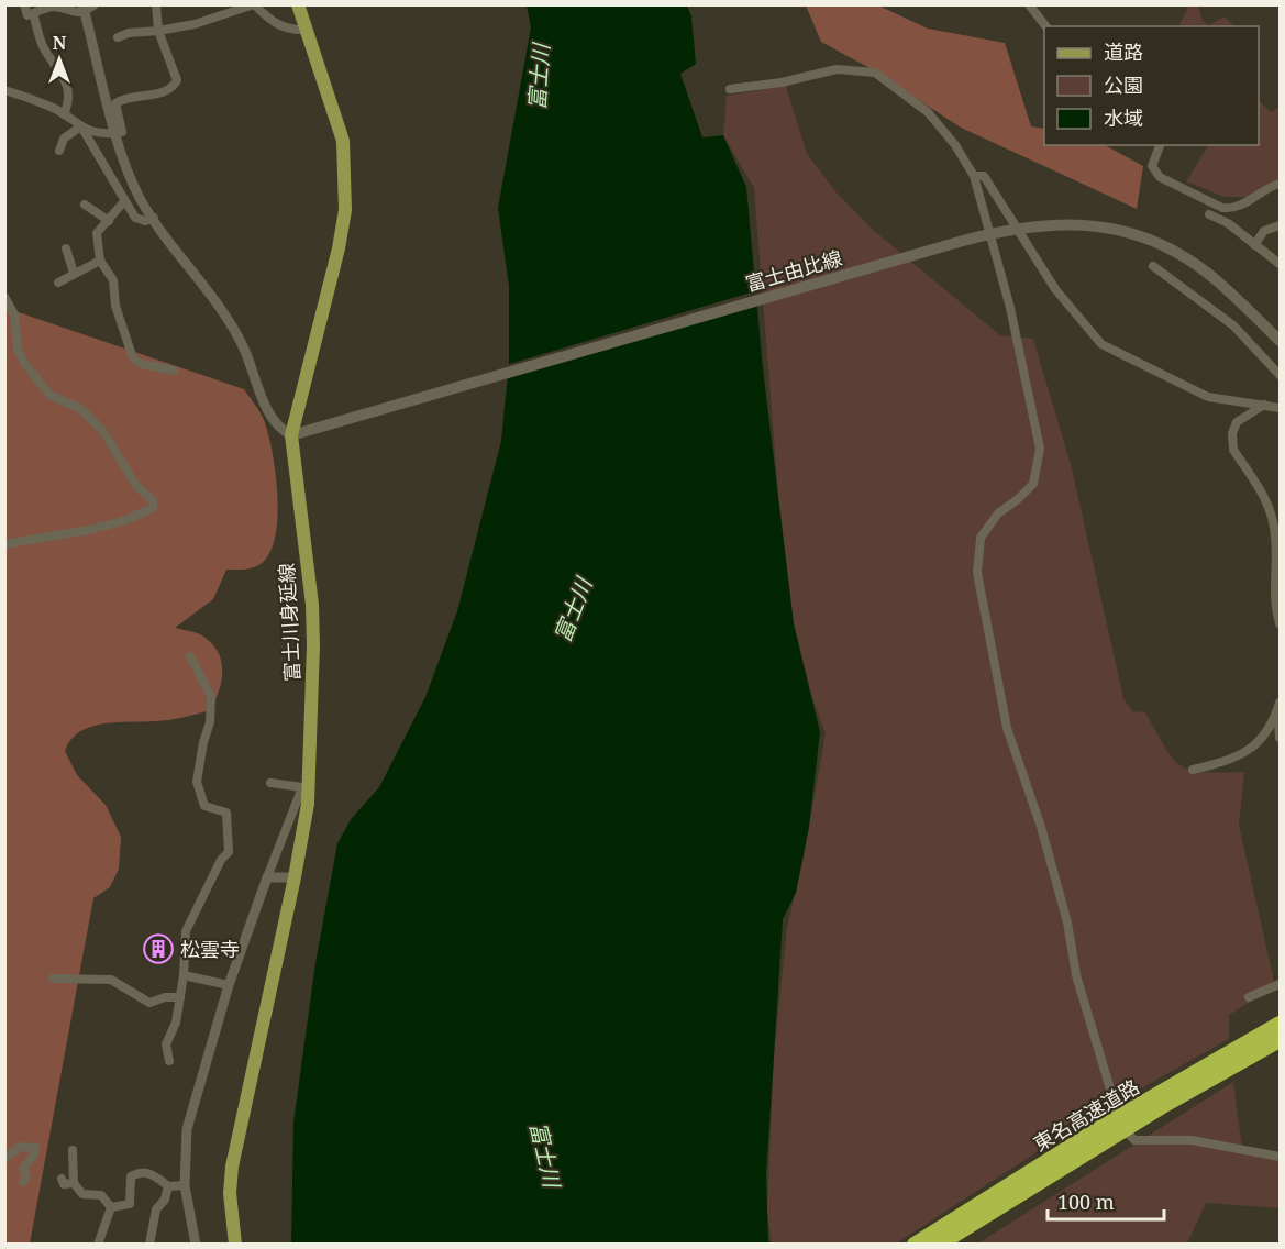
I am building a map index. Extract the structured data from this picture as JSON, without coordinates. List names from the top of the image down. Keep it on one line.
{"streets":{"highway":["東名高速道路"],"main road":["富士由比線","富士川身延線"]},"crossings":[["富士由比線","富士川身延線"]],"water":["富士川"],"places":{"building":["松雲寺"]},"legend":["道路","公園","水域"],"scale_bar":"100 m","north":"top"}
